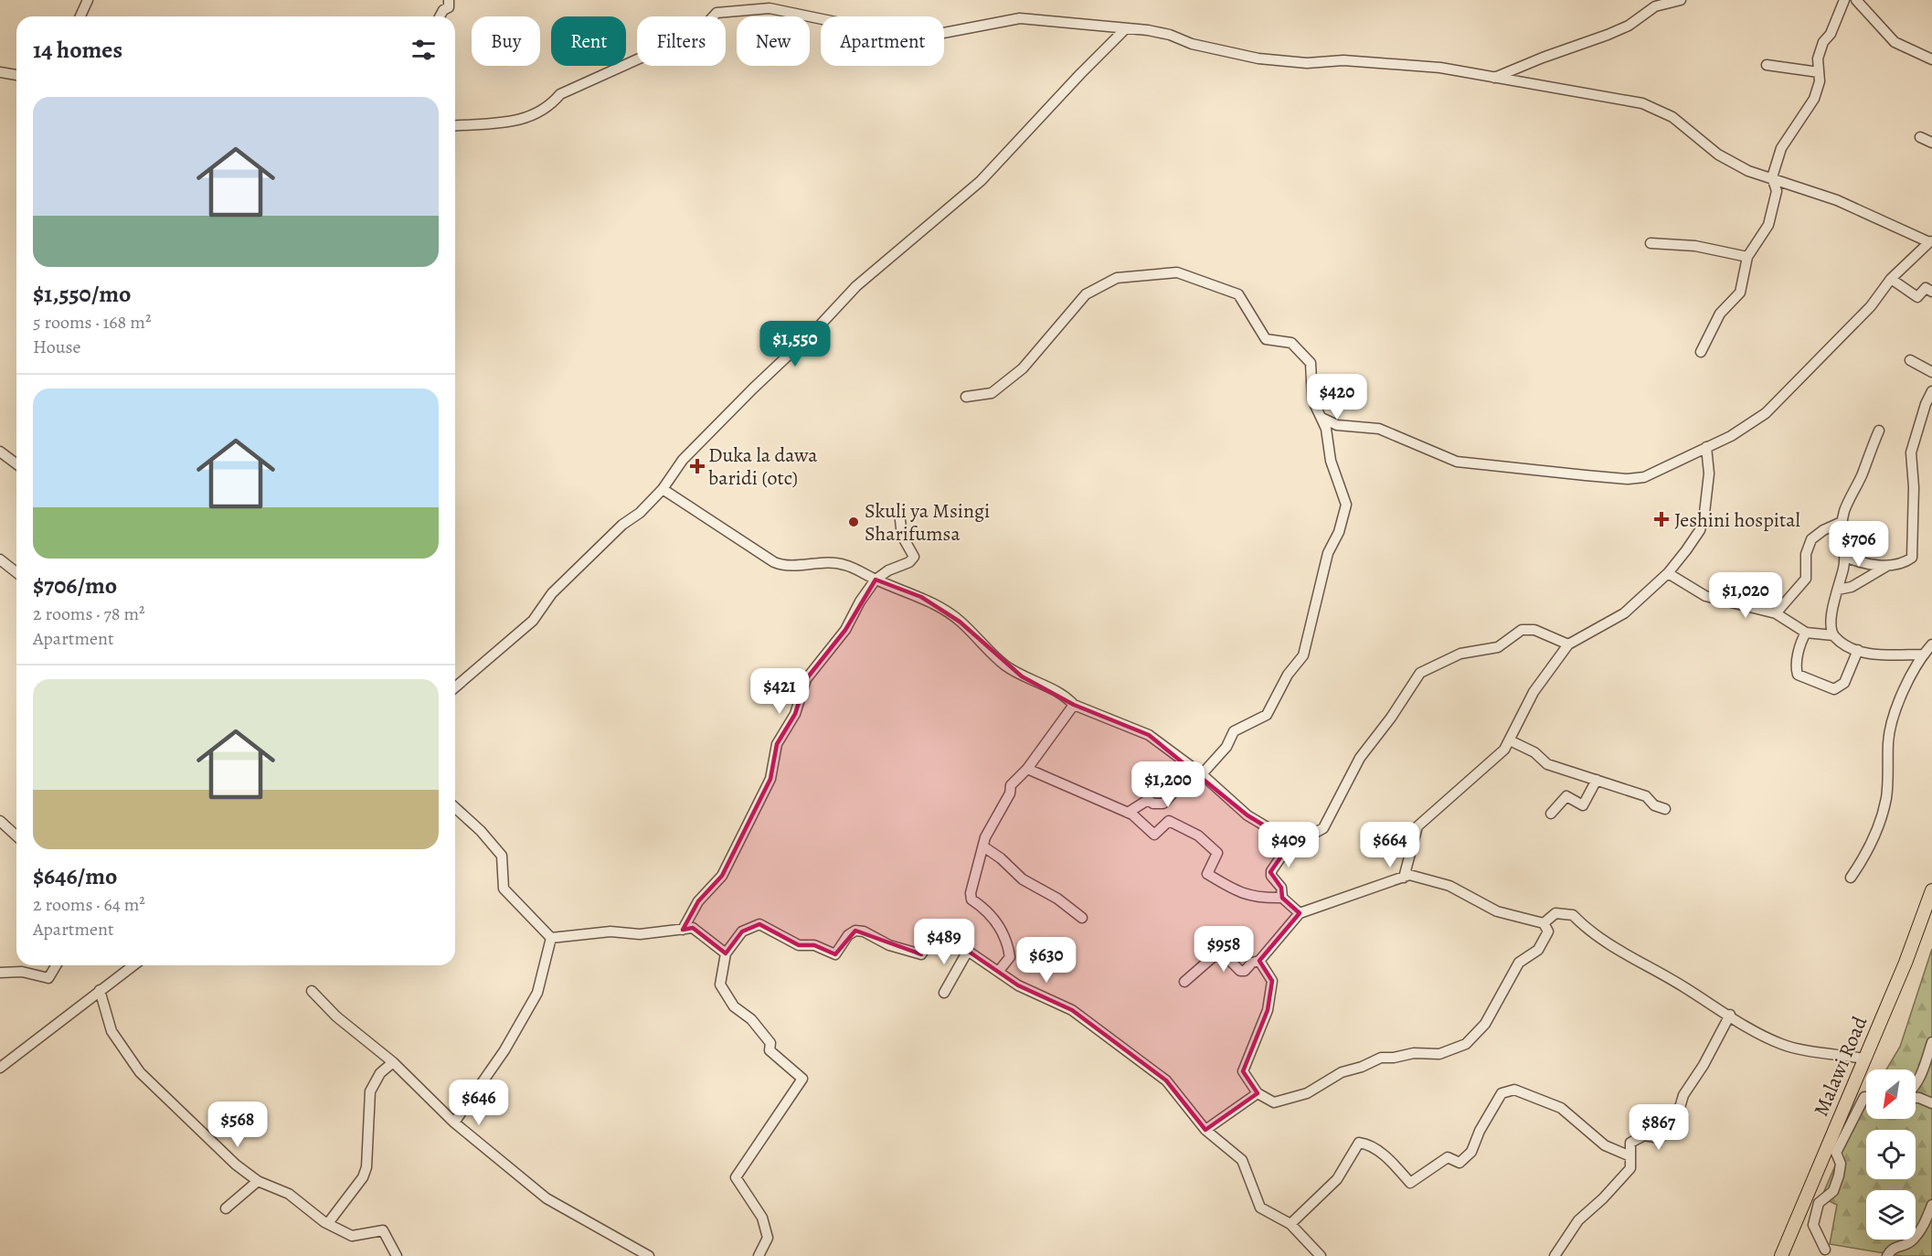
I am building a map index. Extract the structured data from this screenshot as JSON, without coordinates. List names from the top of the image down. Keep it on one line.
{"streets":{"main road":["Malawi Road"]},"places":{"health":["Duka la dawa baridi (otc)","Jeshini hospital"],"other":["Skuli ya Msingi Sharifumsa"]},"north":"bottom left","page":{"chip":["Buy","Rent","Filters","New","Apartment"],"heading":"14 homes","list":[{"name":"$1,550/mo","note":"5 rooms · 168 m² · House"},{"name":"$706/mo","note":"2 rooms · 78 m² · Apartment"},{"name":"$646/mo","note":"2 rooms · 64 m² · Apartment"}],"price":["$1,550","$420","$706","$1,020","$421","$1,200","$409","$664","$489","$958","$630","$646","$568","$867"]}}
